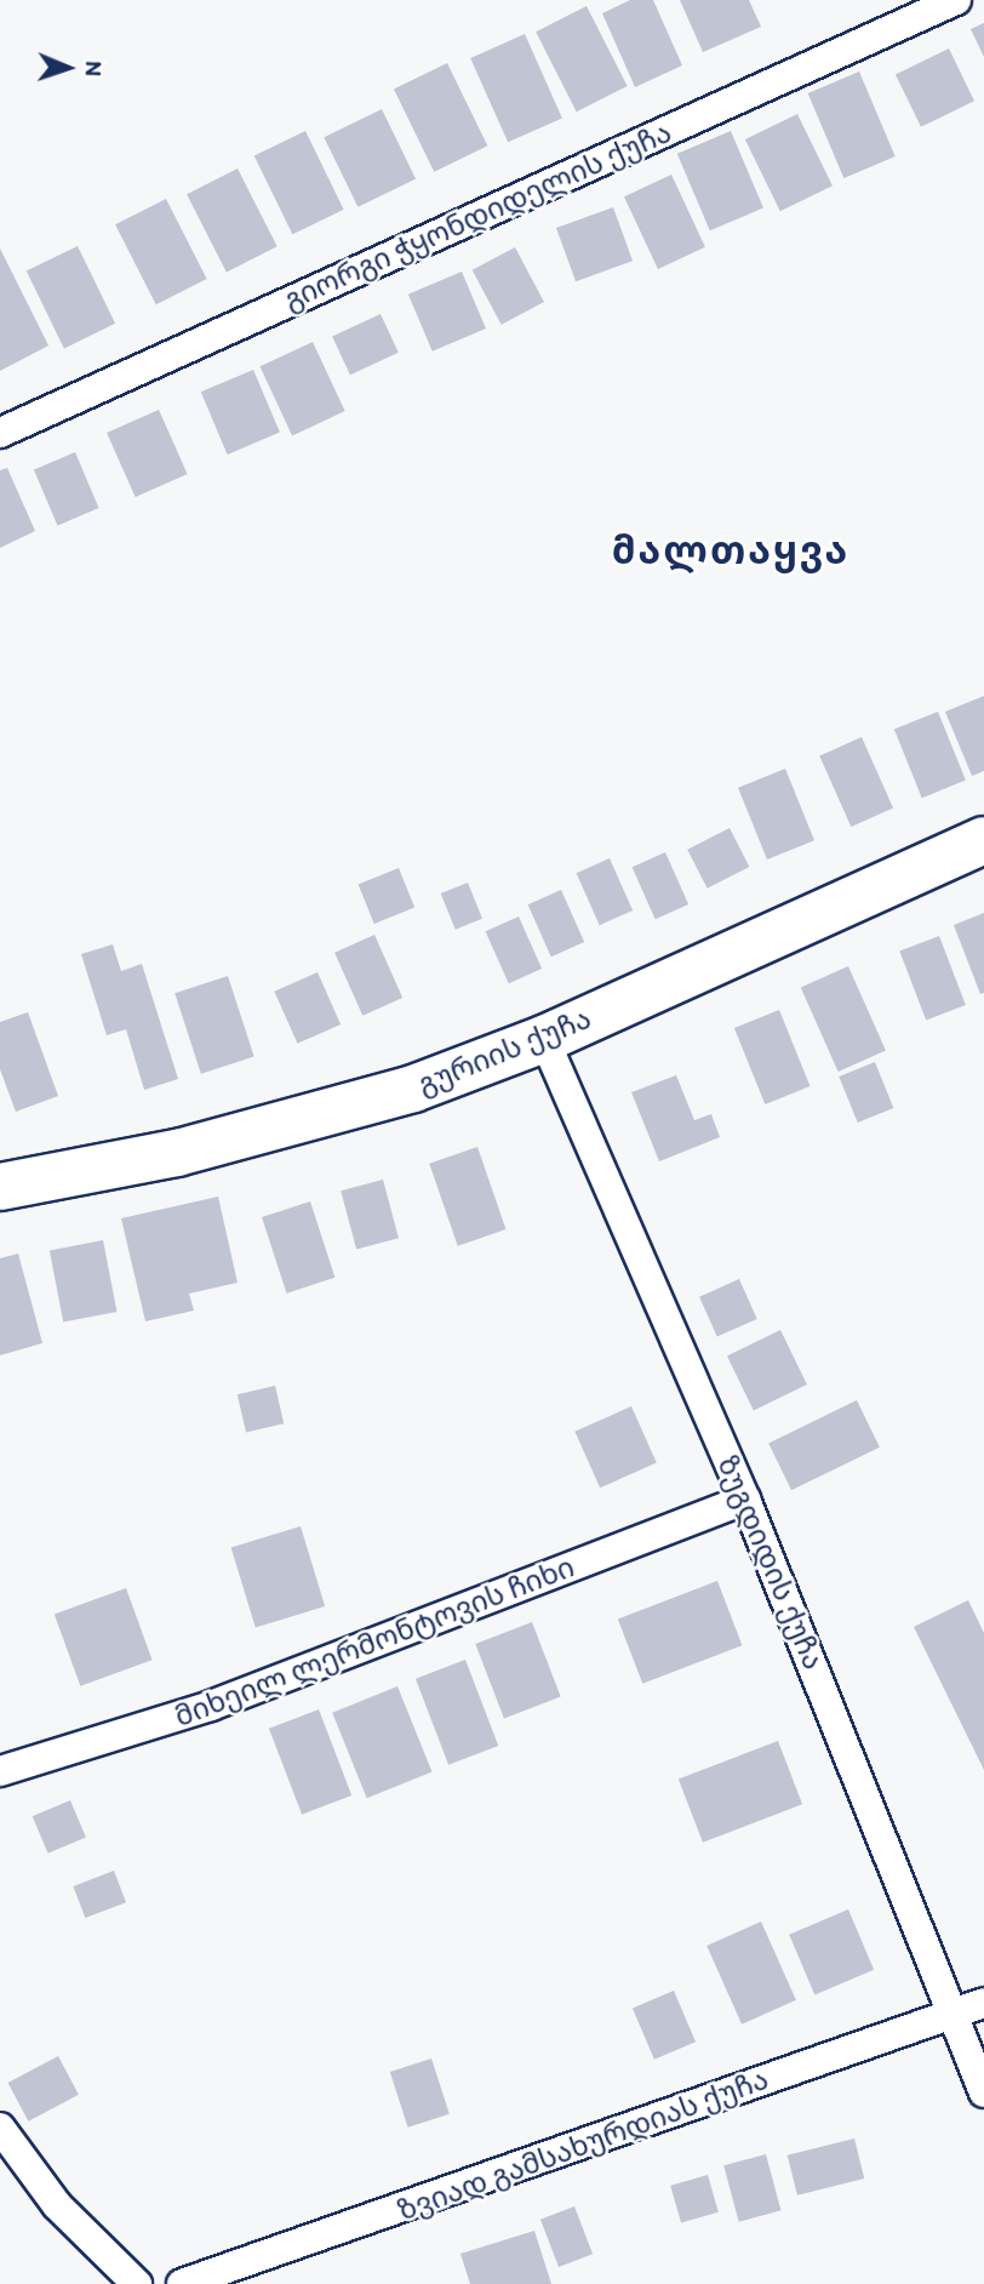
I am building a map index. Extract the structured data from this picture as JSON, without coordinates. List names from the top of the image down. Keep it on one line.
{"streets":{"highway":["გურიის ქუჩა"],"street":["გიორგი ჭყონდიდელის ქუჩა","ზუგდიდის ქუჩა","მიხეილ ლერმონტოვის ჩიხი","ზვიად გამსახურდიას ქუჩა"]},"crossings":[["გურიის ქუჩა","ზუგდიდის ქუჩა"],["ზუგდიდის ქუჩა","მიხეილ ლერმონტოვის ჩიხი"],["ზუგდიდის ქუჩა","ზვიად გამსახურდიას ქუჩა"]],"districts":["მალთაყვა"],"north":"right"}
